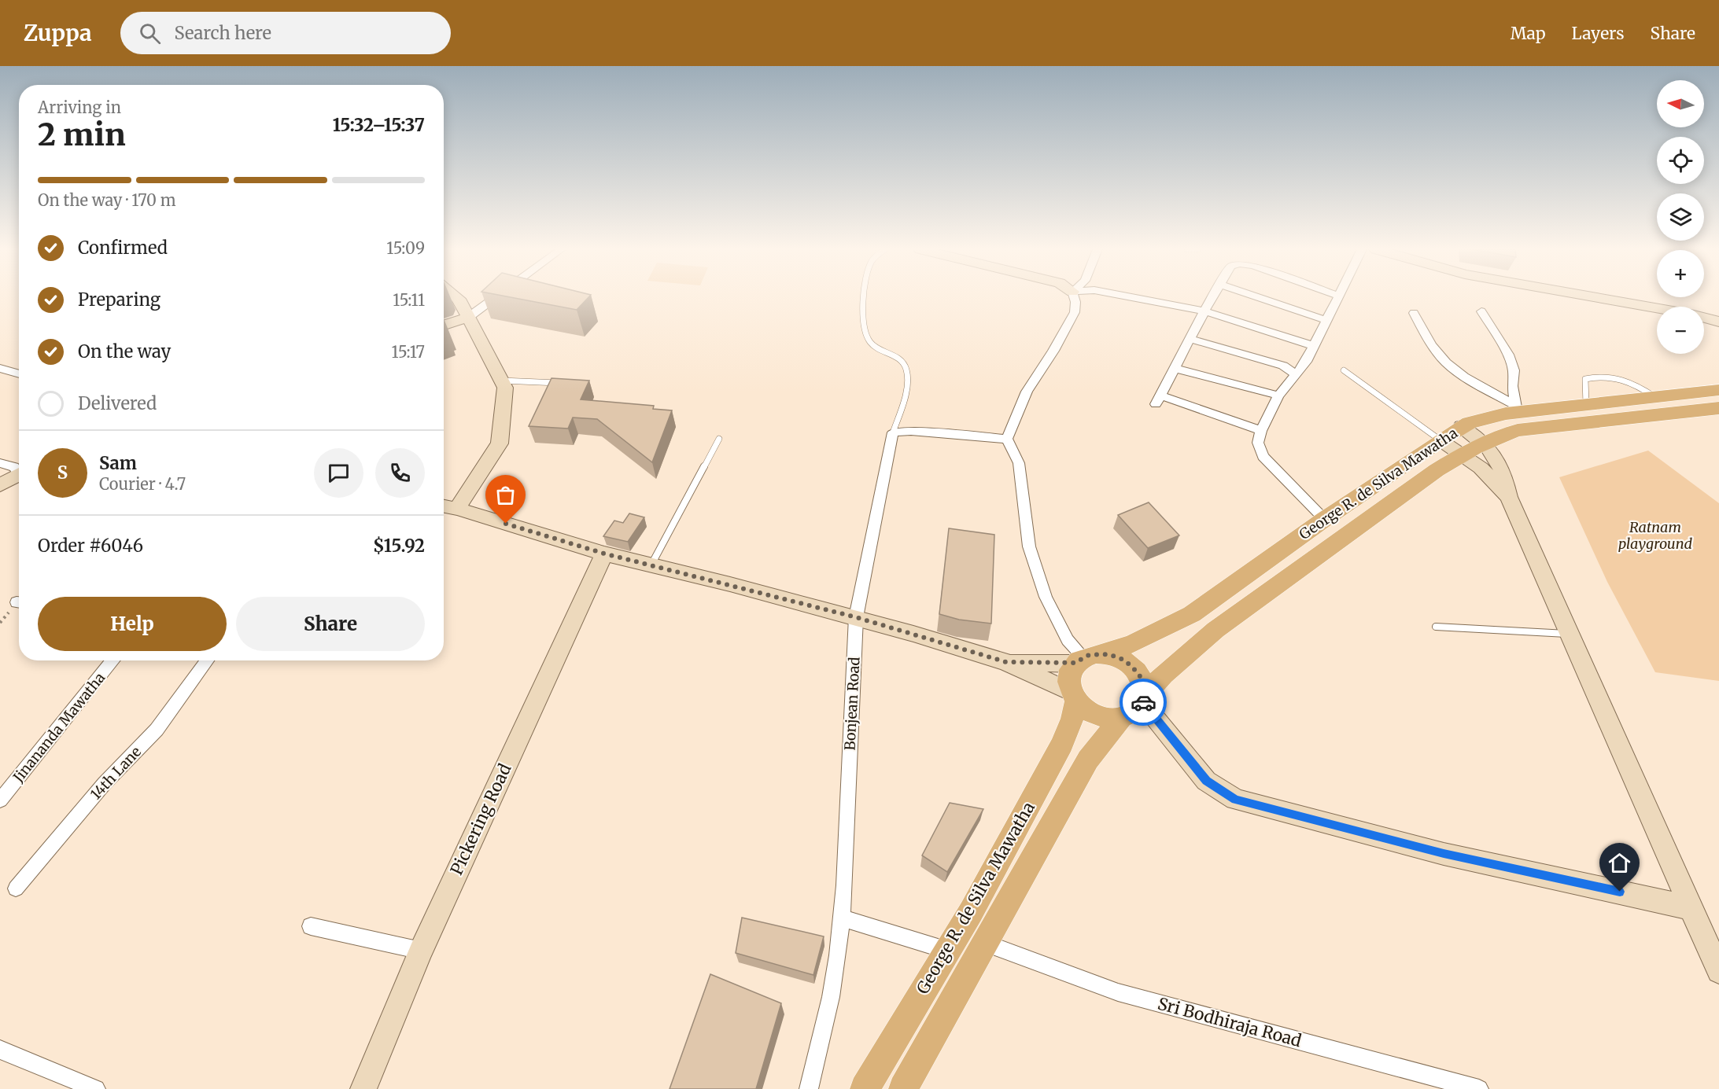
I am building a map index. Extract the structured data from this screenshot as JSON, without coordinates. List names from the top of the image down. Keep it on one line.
{"streets":{"main road":["George R. de Silva Mawatha"],"street":["Bonjean Road","Jinananda Mawatha","14th Lane","Pickering Road","Sri Bodhiraja Road"]},"crossings":[["George R. de Silva Mawatha","Sri Bodhiraja Road"]],"parks":["Ratnam playground"],"north":"left","page":{"header":"Zuppa","search":"Search here","nav":["Map","Layers","Share"],"map_buttons":["+","−"],"heading":["2 min","Arriving in","15:32–15:37"],"panel":["Sam","Courier · 4.7","Order #6046","$15.92"],"bar":"On the way · 170 m","list":[["Confirmed","15:09"],["Preparing","15:11"],["On the way","15:17"],"Delivered"],"round":"S","buttons":["Help","Share"]}}
